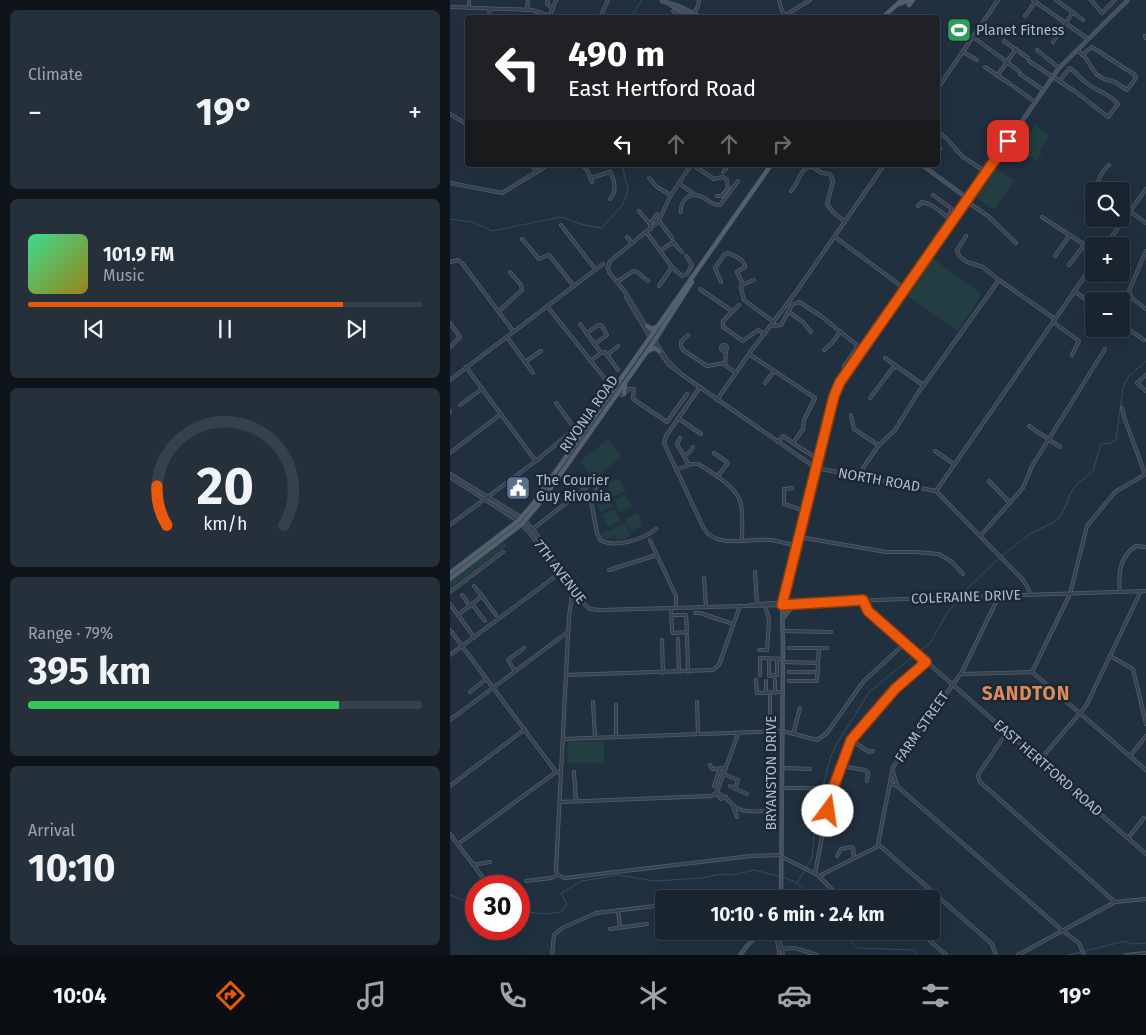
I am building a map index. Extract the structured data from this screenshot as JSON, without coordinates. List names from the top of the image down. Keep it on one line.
{"streets":{"main road":["RIVONIA ROAD","BRYANSTON DRIVE"],"street":["NORTH ROAD","7TH AVENUE","COLERAINE DRIVE","FARM STREET","EAST HERTFORD ROAD"]},"crossings":[["RIVONIA ROAD","NORTH ROAD"],["RIVONIA ROAD","7TH AVENUE"],["NORTH ROAD","COLERAINE DRIVE"],["7TH AVENUE","COLERAINE DRIVE"],["COLERAINE DRIVE","FARM STREET"],["COLERAINE DRIVE","EAST HERTFORD ROAD"],["COLERAINE DRIVE","BRYANSTON DRIVE"],["FARM STREET","EAST HERTFORD ROAD"]],"districts":["SANDTON"],"places":{"sports":["Planet Fitness"],"public building":["The Courier Guy Rivonia"]},"page":{"tile":["Climate",["Range · 79%","395 km"],["Arrival","10:10"]],"turn":["490 m","East Hertford Road"],"heat":["−","19°","+"],"map_buttons":["+","−"],"song":["101.9 FM","Music"],"limit":"30","trip":"10:10 · 6 min · 2.4 km","tabs":["10:04","19°"],"gauge":["20","km/h"]}}
